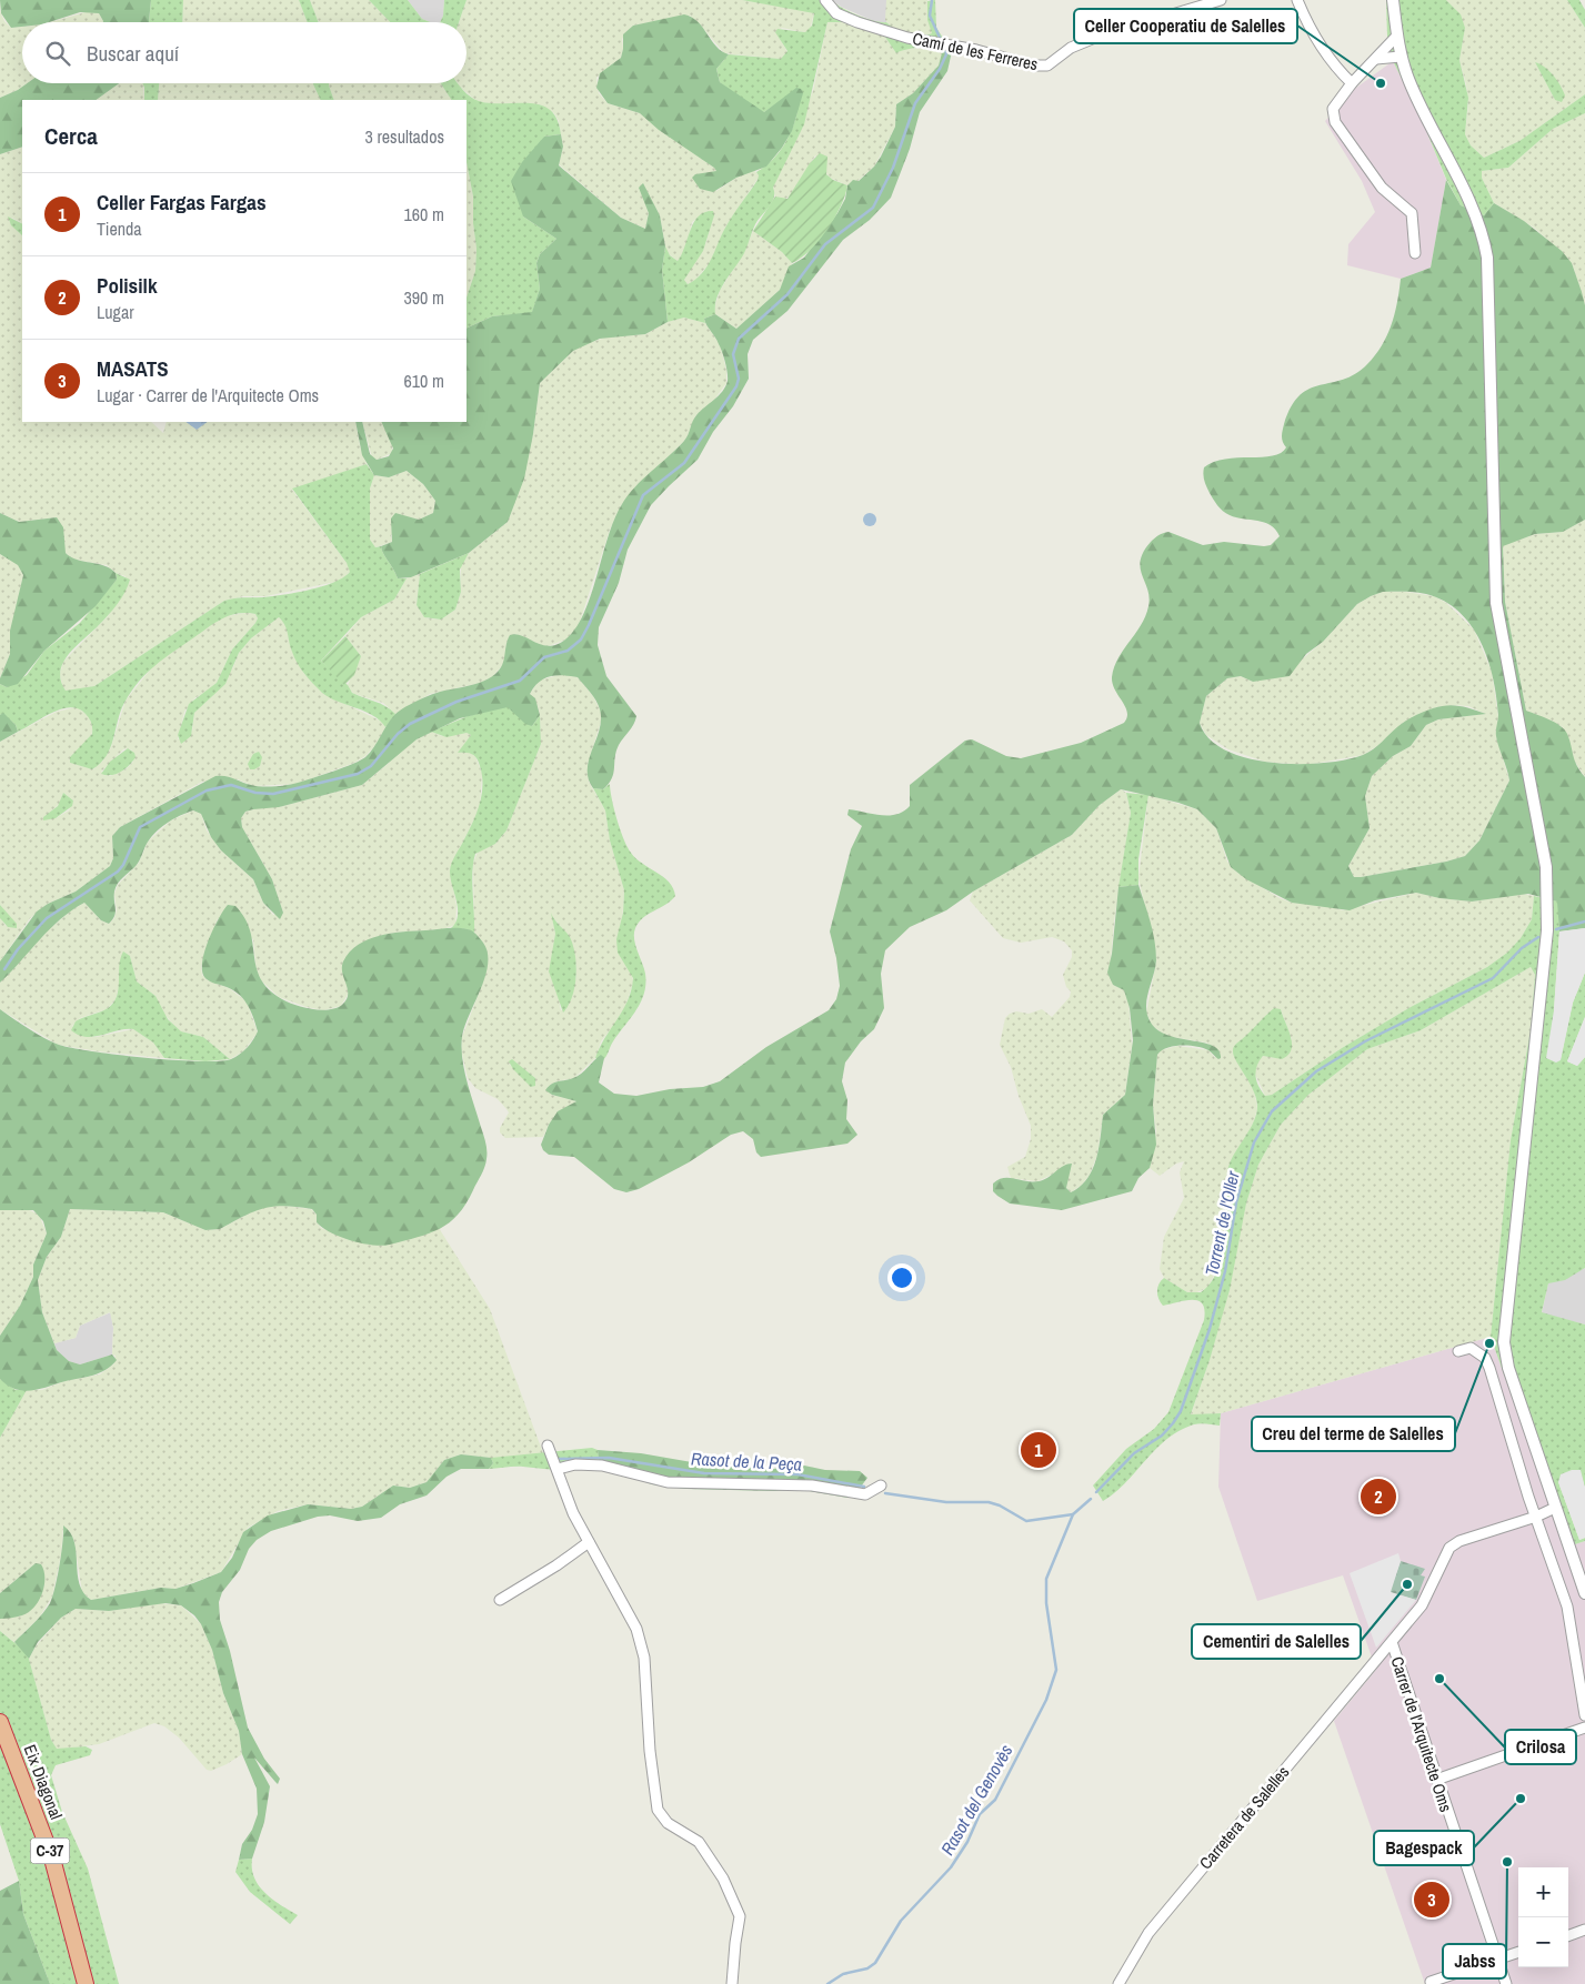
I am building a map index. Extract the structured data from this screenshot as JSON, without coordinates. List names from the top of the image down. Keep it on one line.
{"streets":{"highway":["Eix Diagonal","C-37"],"street":["Camí de les Ferreres","Carrer de l'Arquitecte Oms","Carretera de Salelles"]},"crossings":[["Carrer de l'Arquitecte Oms","Carretera de Salelles"]],"water":["Torrent de l'Oller","Rasot de la Peça","Rasot del Genovès"],"places":["Celler Cooperatiu de Salelles","Creu del terme de Salelles","Cementiri de Salelles","Crilosa","Bagespack","Jabss"],"page":{"search":"Buscar aquí","heading":["Cerca","3 resultados"],"list":[{"mark":"1","name":"Celler Fargas Fargas","note":"Tienda","value":"160 m"},{"mark":"2","name":"Polisilk","note":"Lugar","value":"390 m"},{"mark":"3","name":"MASATS","note":"Lugar · Carrer de l'Arquitecte Oms","value":"610 m"}],"pins":["1","2","3"],"map_buttons":["+","−"]}}
